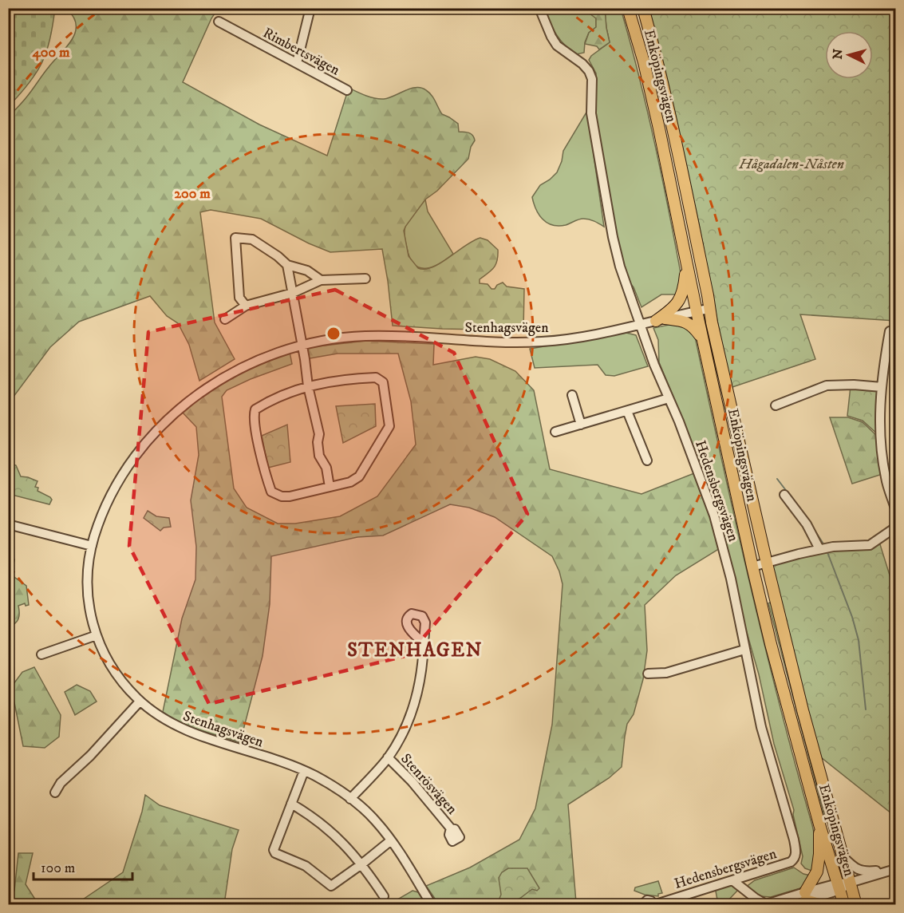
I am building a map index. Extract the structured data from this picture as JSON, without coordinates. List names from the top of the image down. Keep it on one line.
{"streets":{"main road":["Enköpingsvägen"],"street":["Rimbertsvägen","Stenhagsvägen","Hedensbergsvägen","Stenrösvägen"]},"crossings":[["Enköpingsvägen","Stenhagsvägen"],["Stenhagsvägen","Hedensbergsvägen"],["Stenhagsvägen","Stenrösvägen"]],"districts":["STENHAGEN"],"parks":["Hågadalen-Nåsten"],"scale_bar":"100 m","north":"left","rings":["400 m","200 m"]}
